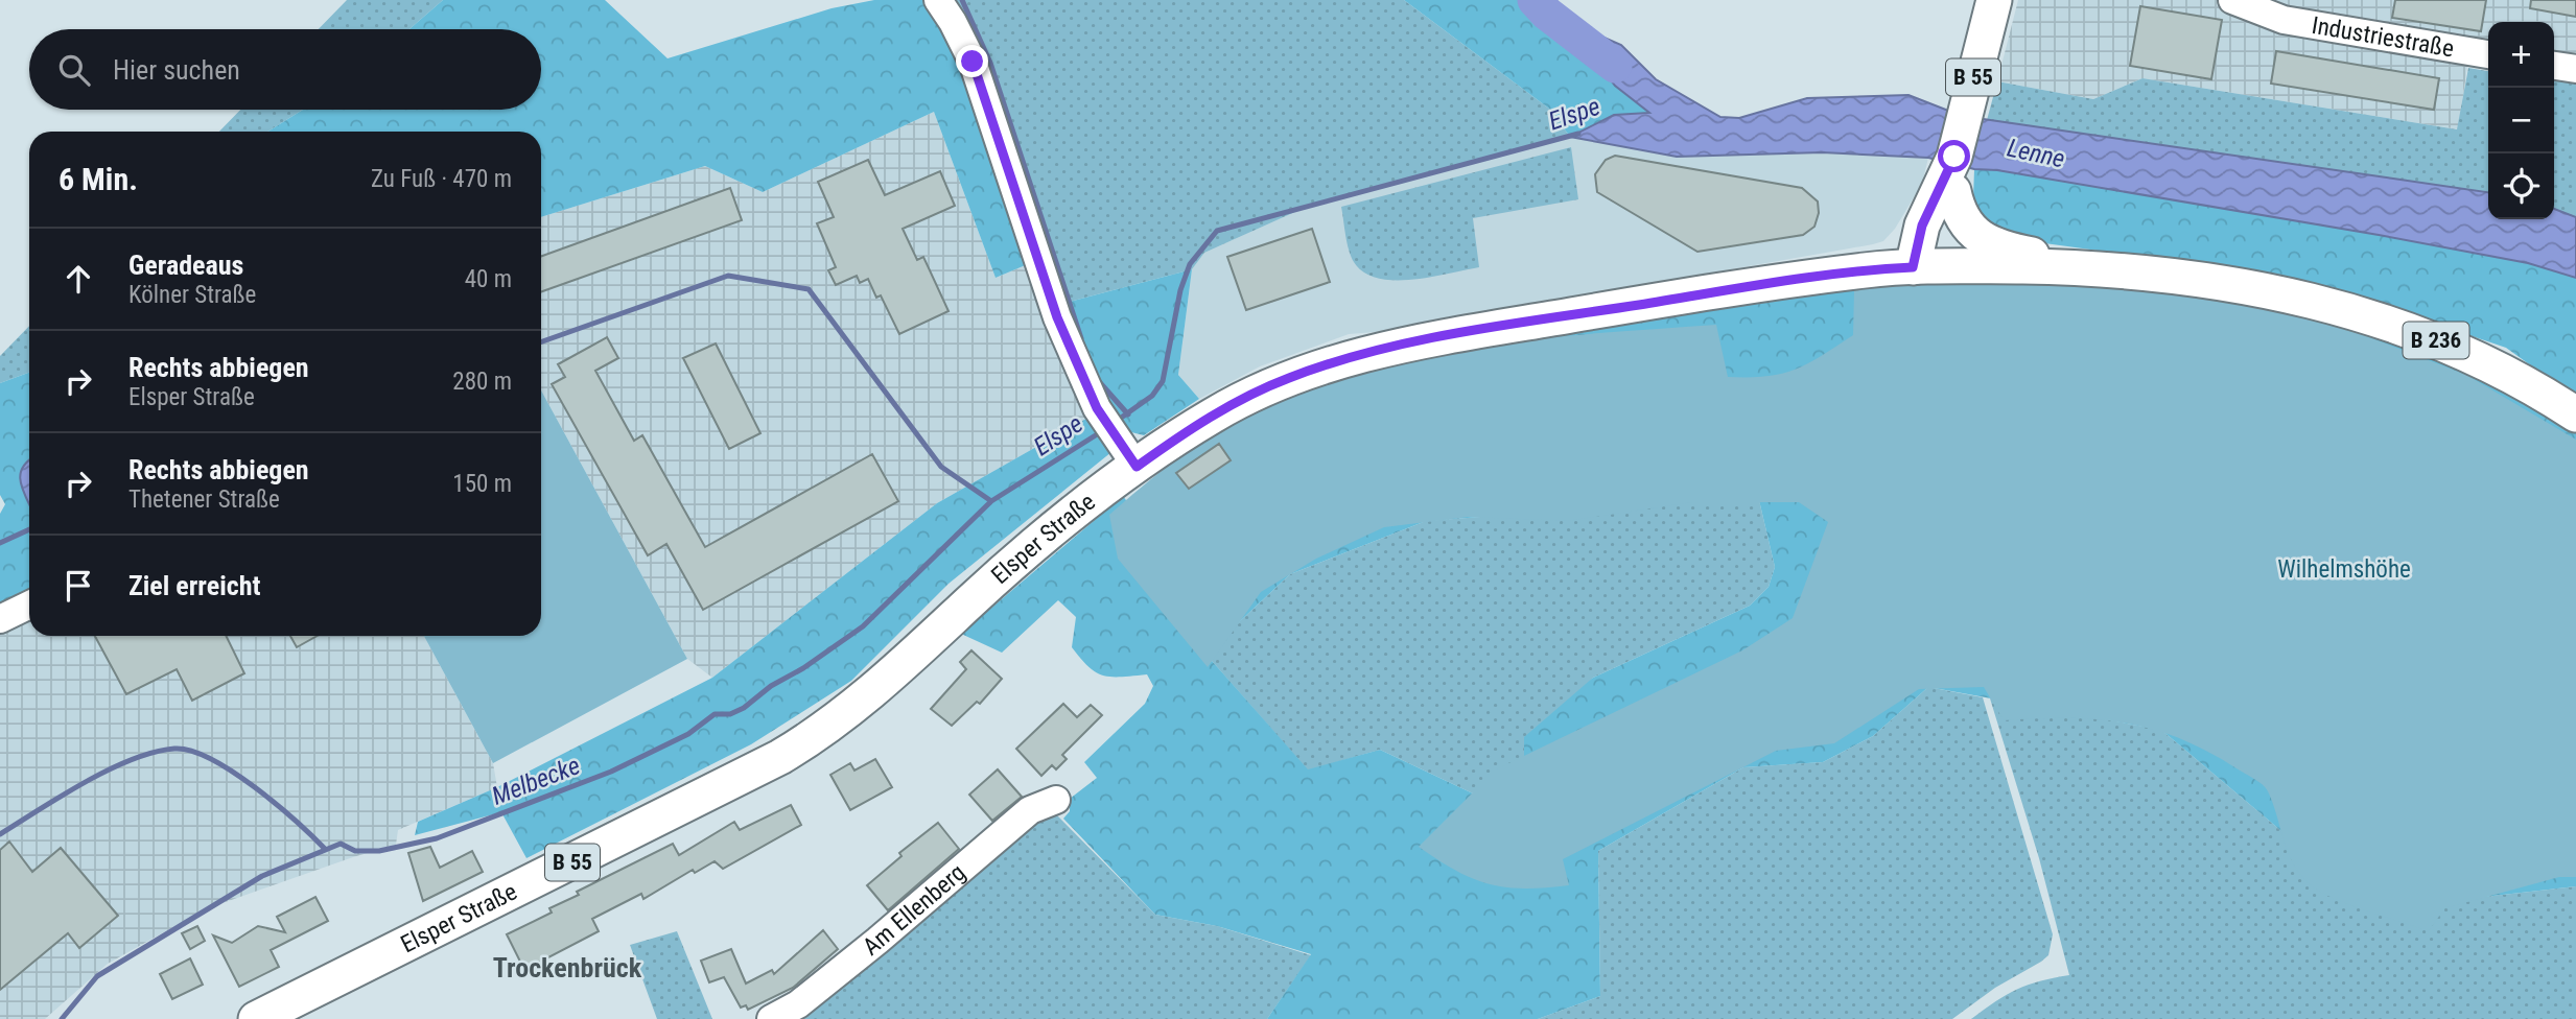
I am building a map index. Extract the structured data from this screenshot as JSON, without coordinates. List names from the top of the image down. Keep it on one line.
{"streets":{"main road":["B 55","B 236","Elsper Straße"],"street":["Industriestraße","Am Ellenberg"]},"crossings":[["B 55","B 236"],["B 55","Elsper Straße"],["B 236","Elsper Straße"]],"districts":["Trockenbrück"],"water":["Elspe","Lenne","Melbecke"],"parks":["Wilhelmshöhe"],"page":{"map_buttons":["+","−"],"search":"Hier suchen","heading":["6 Min.","Zu Fuß · 470 m"],"list":[["Geradeaus","Kölner Straße","40 m"],["Rechts abbiegen","Elsper Straße","280 m"],["Rechts abbiegen","Thetener Straße","150 m"],"Ziel erreicht"]}}
